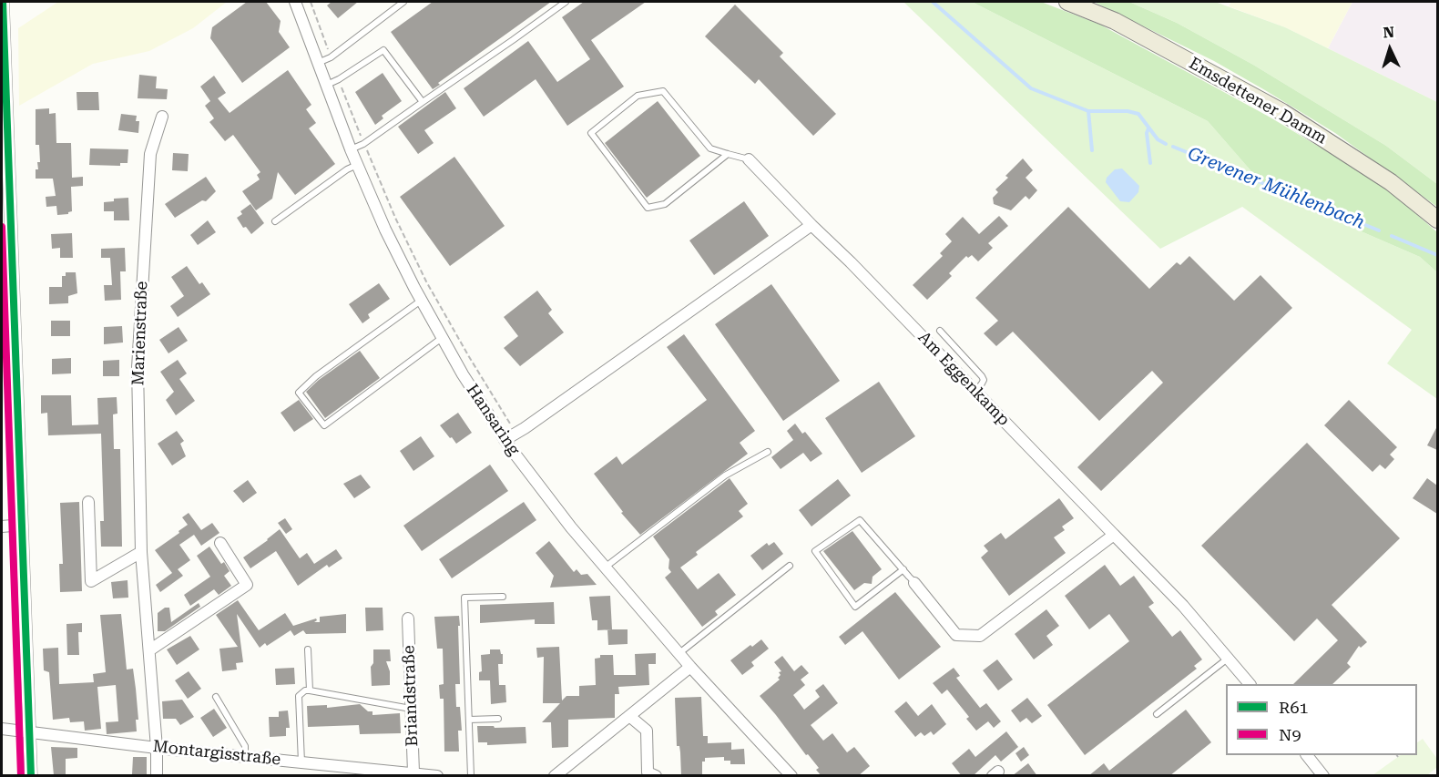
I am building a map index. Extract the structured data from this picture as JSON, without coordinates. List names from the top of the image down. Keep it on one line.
{"streets":{"main road":["Emsdettener Damm"],"street":["Marienstraße","Am Eggenkamp","Hansaring","Briandstraße","Montargisstraße"]},"crossings":[["Marienstraße","Montargisstraße"],["Briandstraße","Montargisstraße"]],"water":["Grevener Mühlenbach"],"lines":["transit line R61","transit line N9"],"legend":["R61","N9"],"north":"top"}
